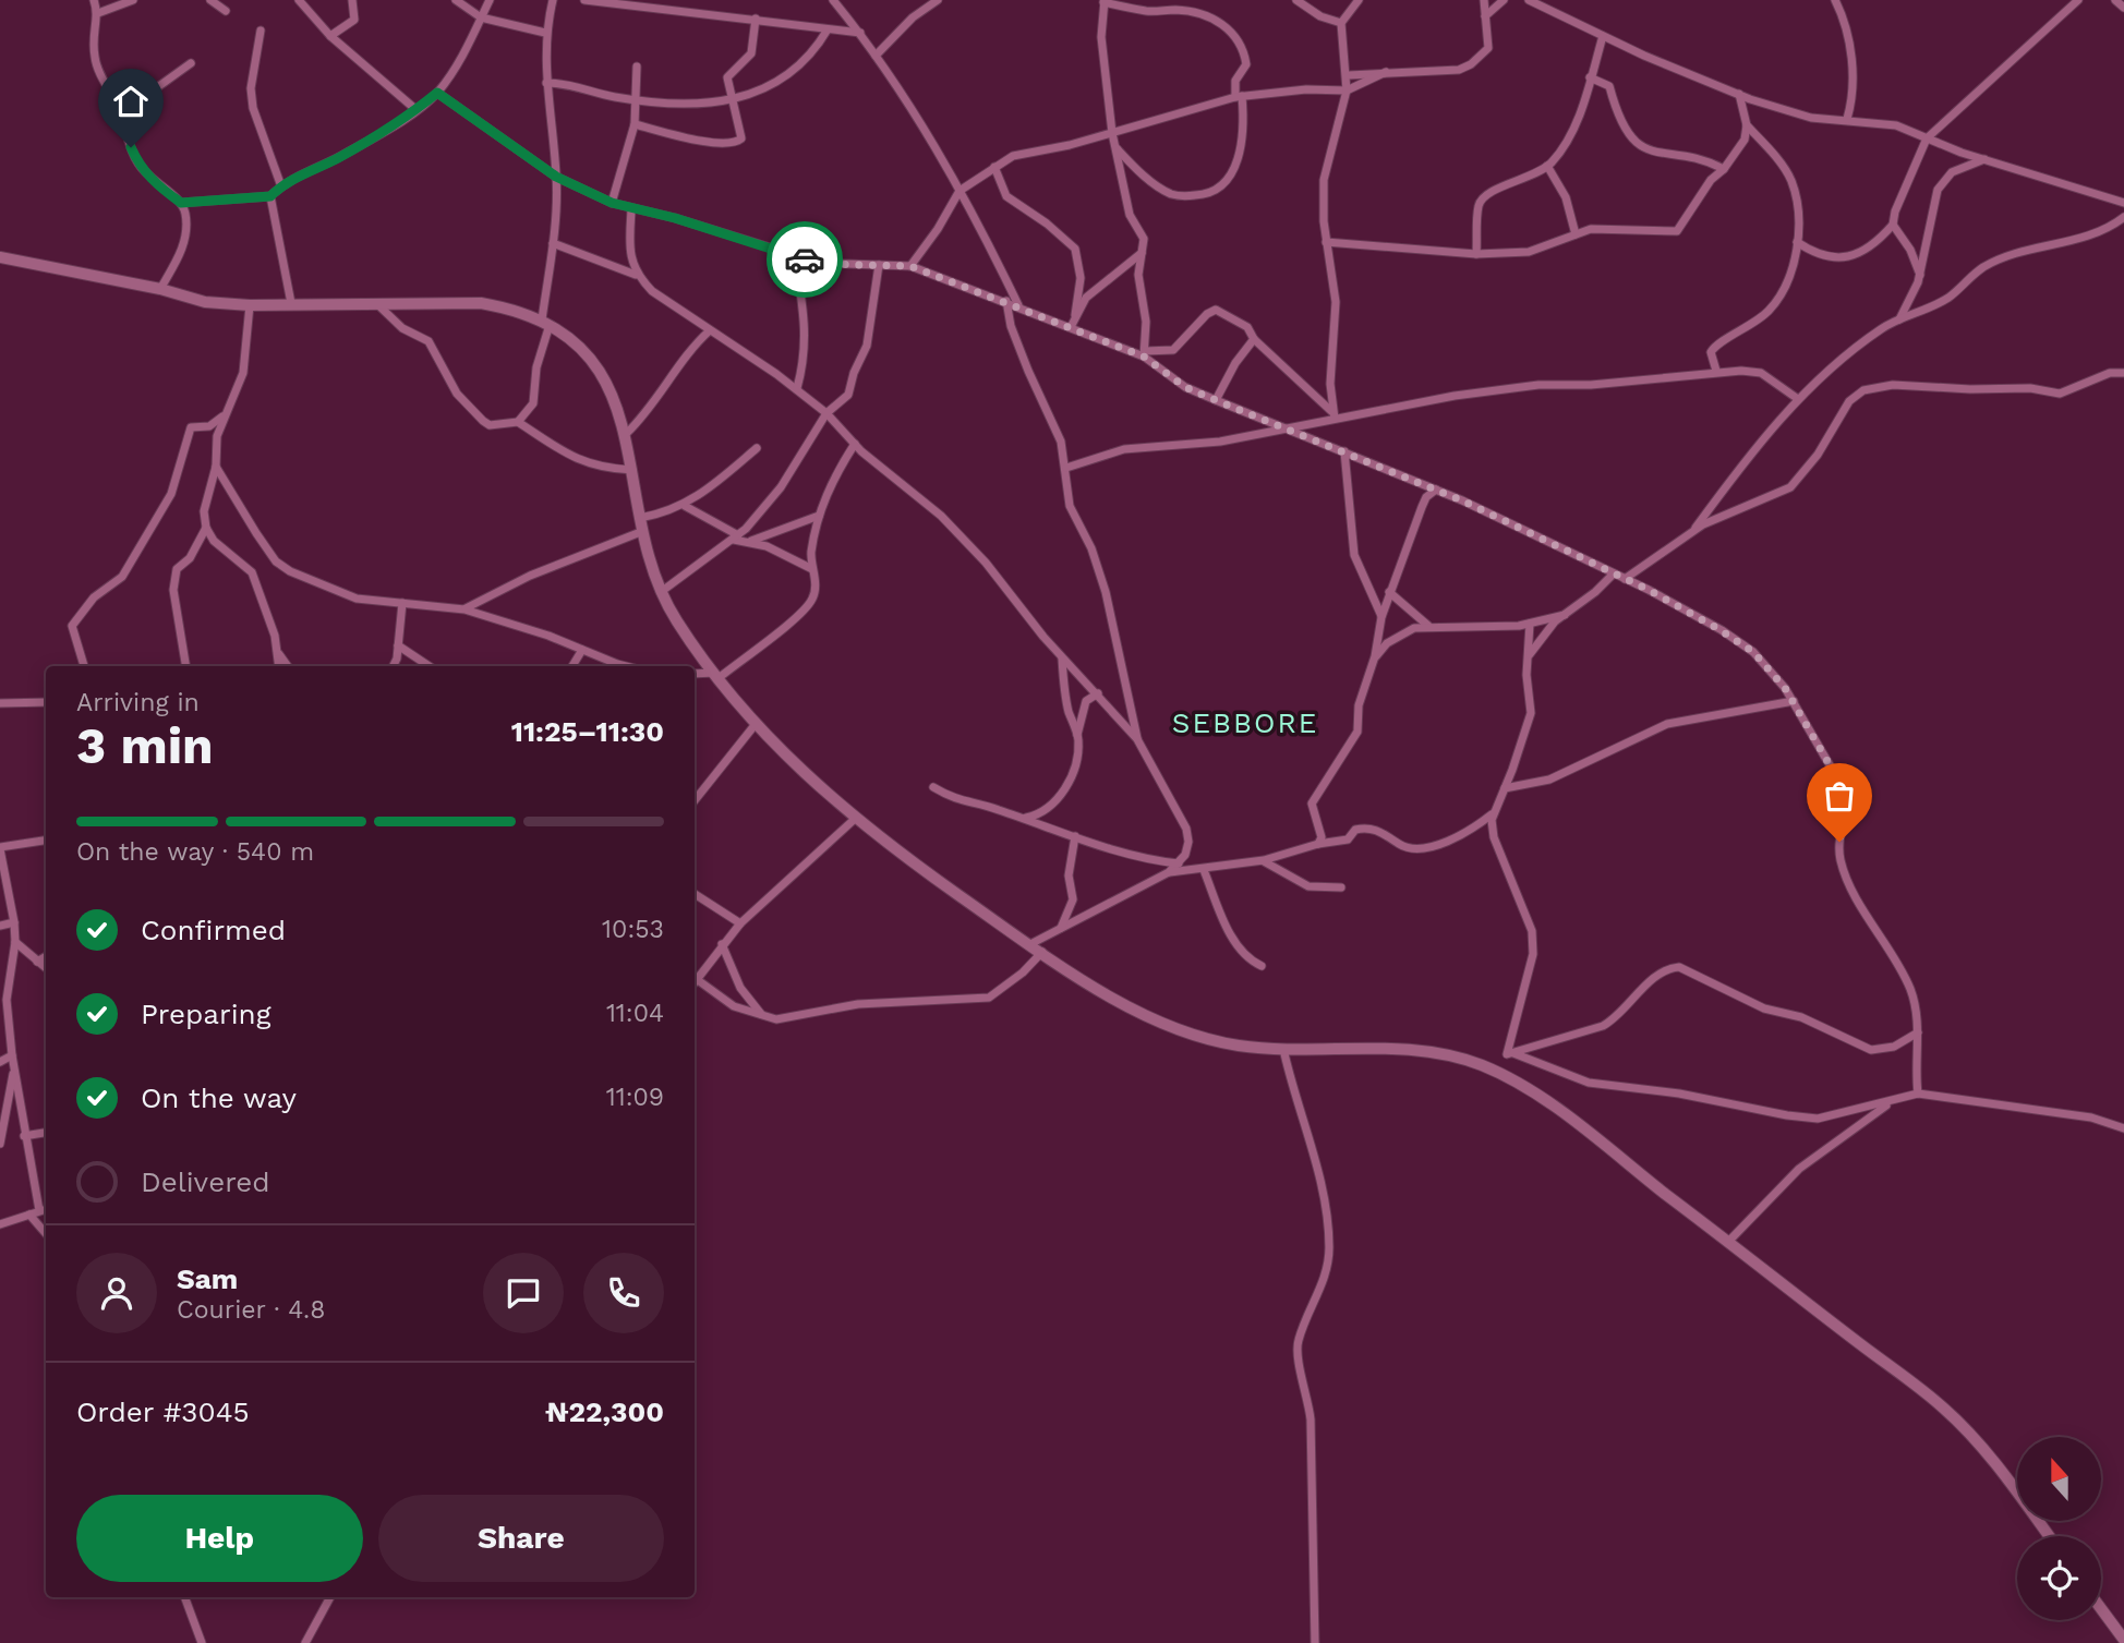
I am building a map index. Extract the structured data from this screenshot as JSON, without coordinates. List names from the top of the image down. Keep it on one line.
{"districts":["SEBBORE"],"north":"top","page":{"heading":["3 min","Arriving in","11:25–11:30"],"panel":["Sam","Courier · 4.8","Order #3045","₦22,300"],"bar":"On the way · 540 m","list":[["Confirmed","10:53"],["Preparing","11:04"],["On the way","11:09"],"Delivered"],"buttons":["Help","Share"]}}
